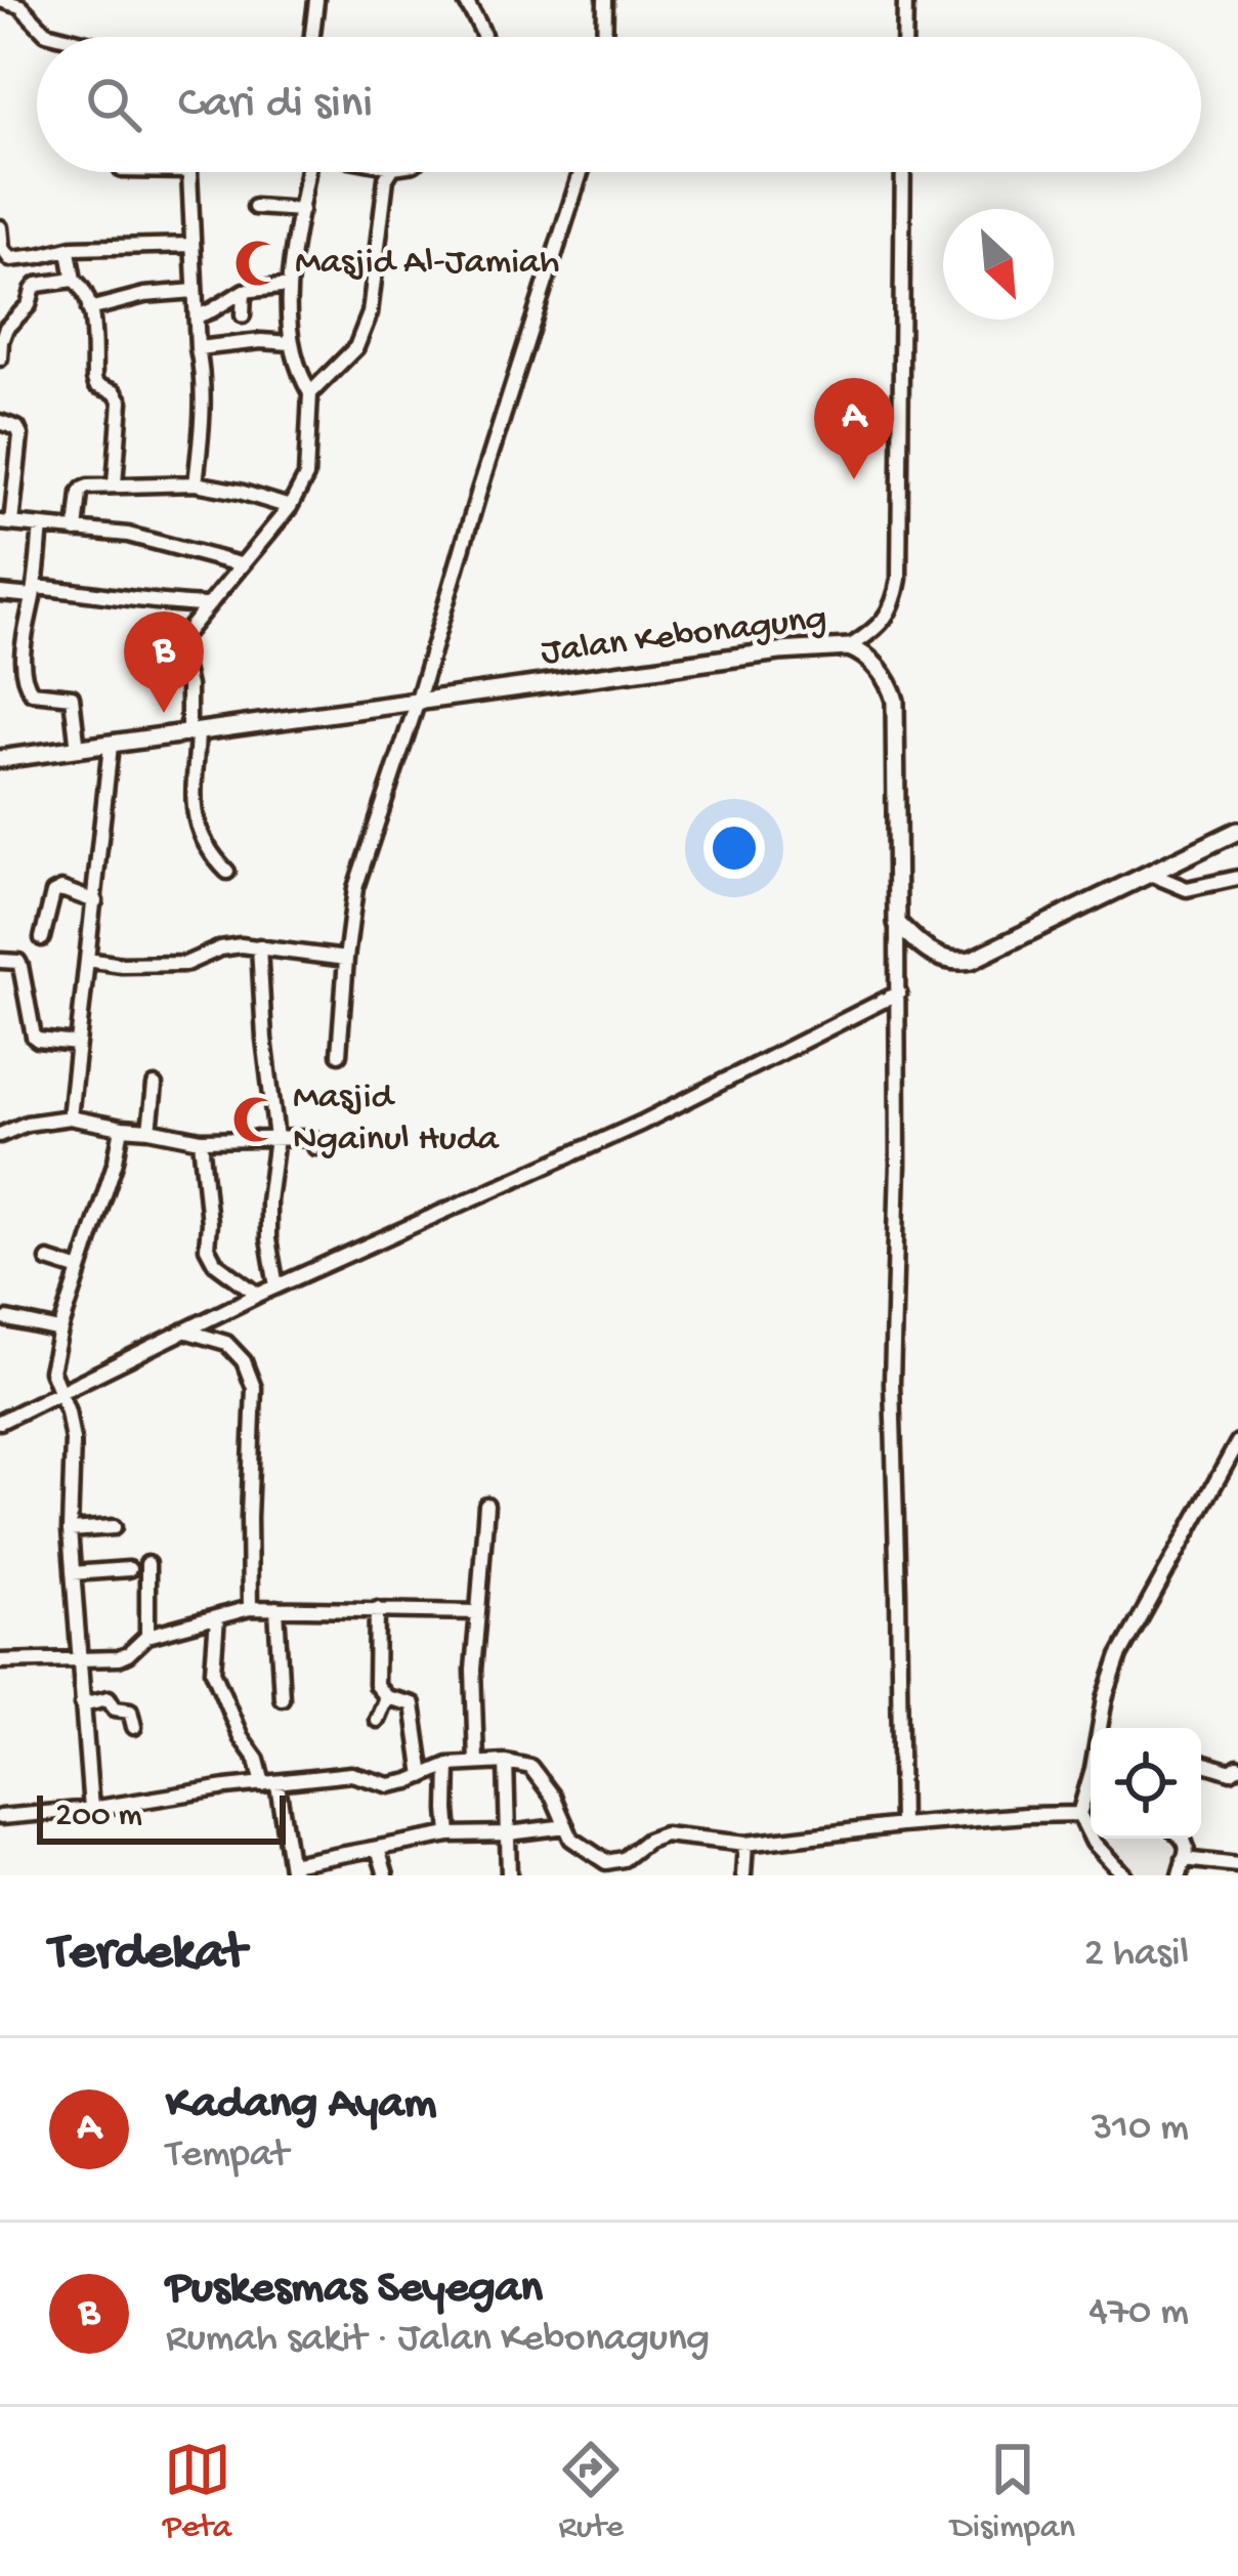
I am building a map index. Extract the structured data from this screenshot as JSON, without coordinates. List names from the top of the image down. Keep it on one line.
{"streets":{"main road":["Jalan Kebonagung"]},"places":{"mosque":["Masjid Al-Jamiah","Masjid Ngainul Huda"]},"scale_bar":"200 m","north":"bottom right","page":{"search":"Cari di sini","pins":["A","B"],"scale":"200 m","heading":["Terdekat","2 hasil"],"list":[{"mark":"A","name":"Kadang Ayam","note":"Tempat","value":"310 m"},{"mark":"B","name":"Puskesmas Seyegan","note":"Rumah sakit · Jalan Kebonagung","value":"470 m"}],"nav":["Peta","Rute","Disimpan"]}}
